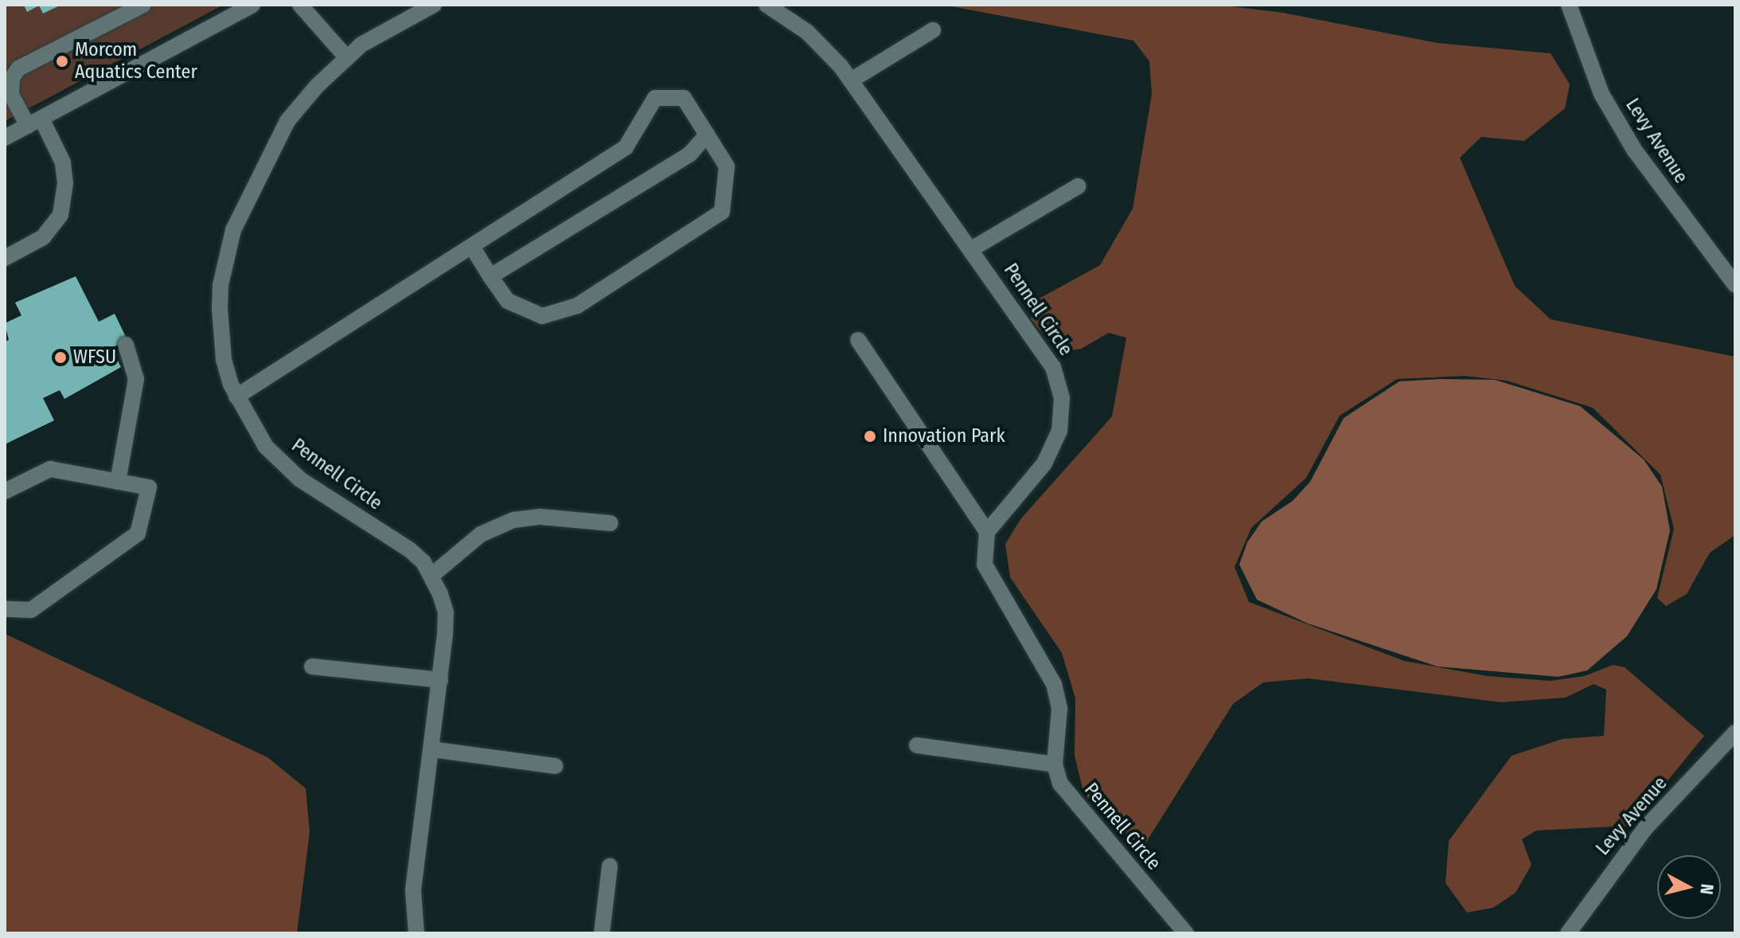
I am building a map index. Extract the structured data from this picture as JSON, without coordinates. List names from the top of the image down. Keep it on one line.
{"streets":{"street":["Levy Avenue","Pennell Circle"]},"places":["Morcom Aquatics Center","WFSU","Innovation Park"],"north":"right"}
